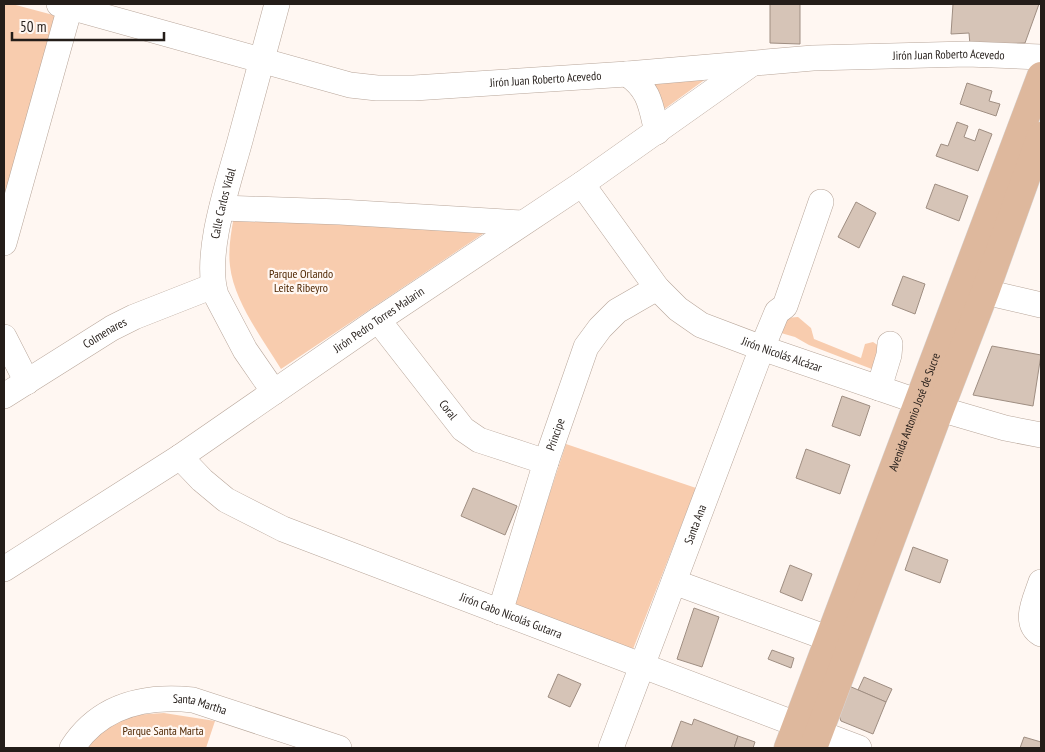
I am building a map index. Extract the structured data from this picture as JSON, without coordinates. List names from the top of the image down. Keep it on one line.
{"streets":{"main road":["Avenida Antonio José de Sucre"],"street":["Jirón Juan Roberto Acevedo","Calle Carlos Vidal","Jirón Pedro Torres Malarin","Colmenares","Jirón Nicolás Alcázar","Coral","Principe","Santa Ana","Jirón Cabo Nicolás Gutarra","Santa Martha"]},"crossings":[["Jirón Juan Roberto Acevedo","Calle Carlos Vidal"],["Jirón Juan Roberto Acevedo","Jirón Pedro Torres Malarin"],["Calle Carlos Vidal","Jirón Pedro Torres Malarin"],["Calle Carlos Vidal","Colmenares"],["Jirón Pedro Torres Malarin","Jirón Nicolás Alcázar"],["Jirón Pedro Torres Malarin","Coral"],["Jirón Pedro Torres Malarin","Jirón Cabo Nicolás Gutarra"],["Jirón Nicolás Alcázar","Avenida Antonio José de Sucre"],["Jirón Nicolás Alcázar","Principe"],["Jirón Nicolás Alcázar","Santa Ana"],["Coral","Principe"],["Avenida Antonio José de Sucre","Jirón Cabo Nicolás Gutarra"],["Principe","Jirón Cabo Nicolás Gutarra"],["Santa Ana","Jirón Cabo Nicolás Gutarra"]],"parks":["Parque Orlando Leite Ribeyro","Parque Santa Marta"],"scale_bar":"50 m"}
